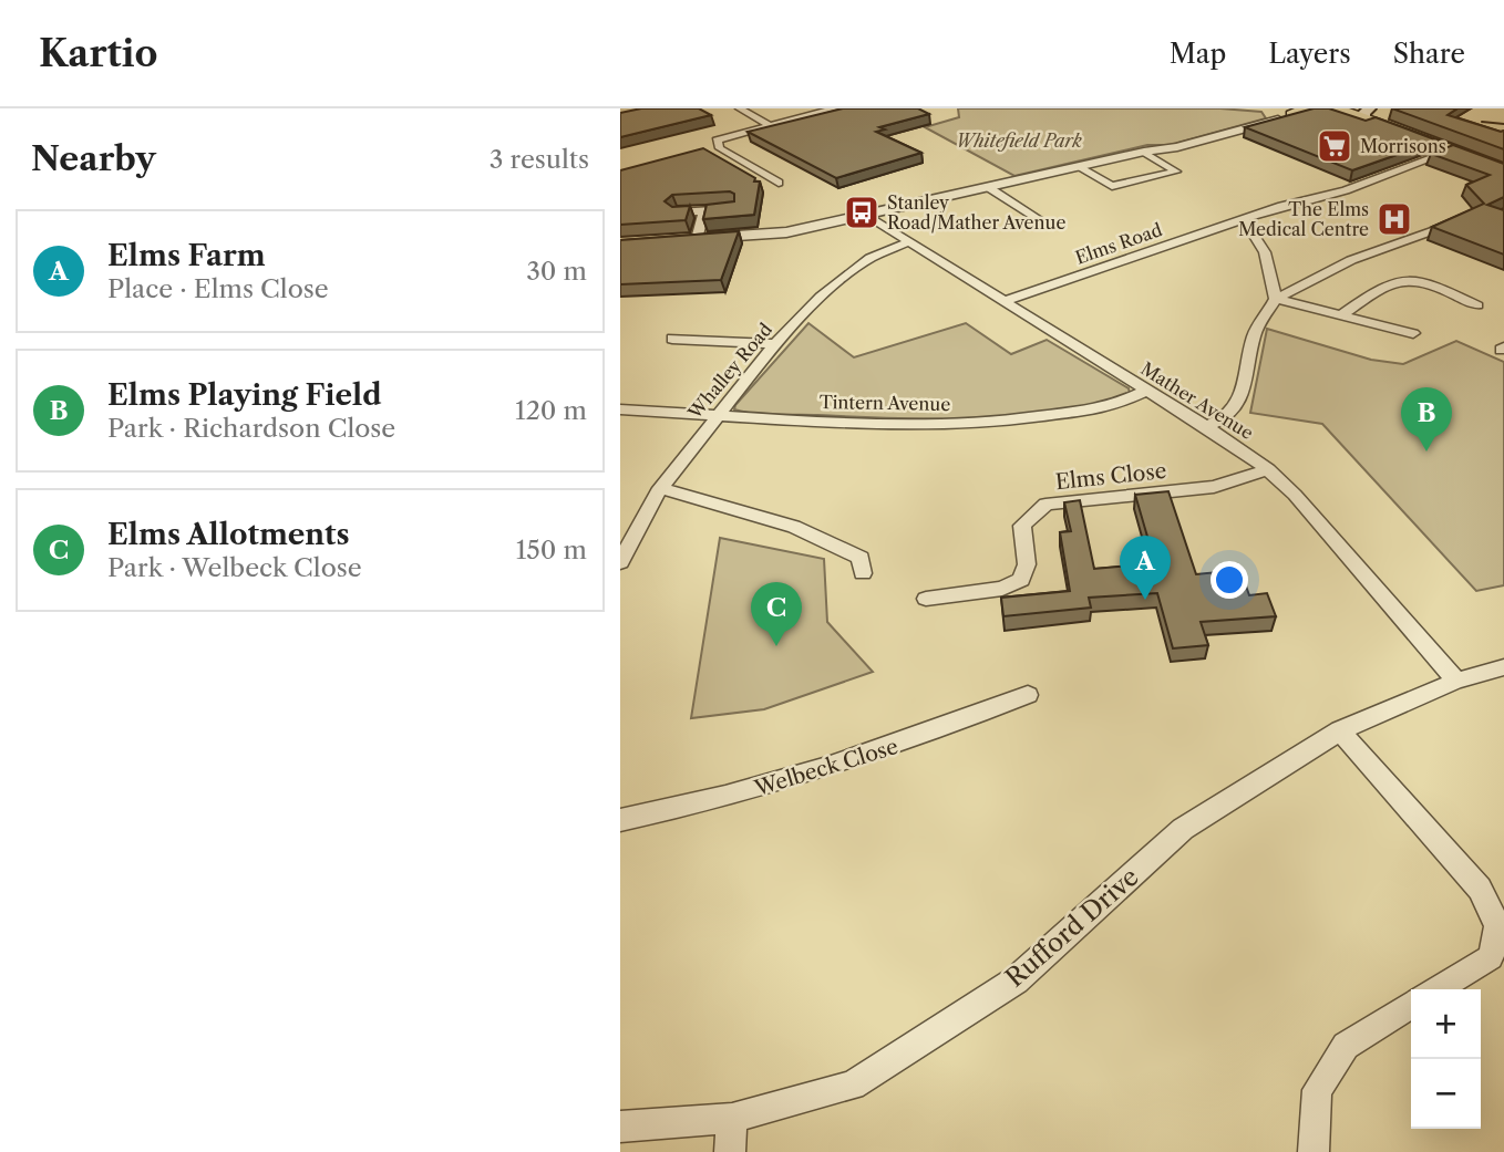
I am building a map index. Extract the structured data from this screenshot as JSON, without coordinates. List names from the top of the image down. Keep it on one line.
{"streets":{"street":["Elms Road","Whalley Road","Mather Avenue","Tintern Avenue","Elms Close","Welbeck Close","Rufford Drive"]},"crossings":[["Elms Road","Mather Avenue"],["Whalley Road","Mather Avenue"],["Whalley Road","Tintern Avenue"],["Mather Avenue","Tintern Avenue"],["Mather Avenue","Elms Close"],["Mather Avenue","Rufford Drive"]],"parks":["Whitefield Park"],"places":{"supermarket":["Morrisons"],"bus stop":["Stanley Road/Mather Avenue"],"hospital":["The Elms Medical Centre"]},"page":{"header":"Kartio","nav":["Map","Layers","Share"],"heading":["Nearby","3 results"],"list":[{"mark":"A","name":"Elms Farm","note":"Place · Elms Close","value":"30 m"},{"mark":"B","name":"Elms Playing Field","note":"Park · Richardson Close","value":"120 m"},{"mark":"C","name":"Elms Allotments","note":"Park · Welbeck Close","value":"150 m"}],"pins":["B","A","C"],"map_buttons":["+","−"]}}
